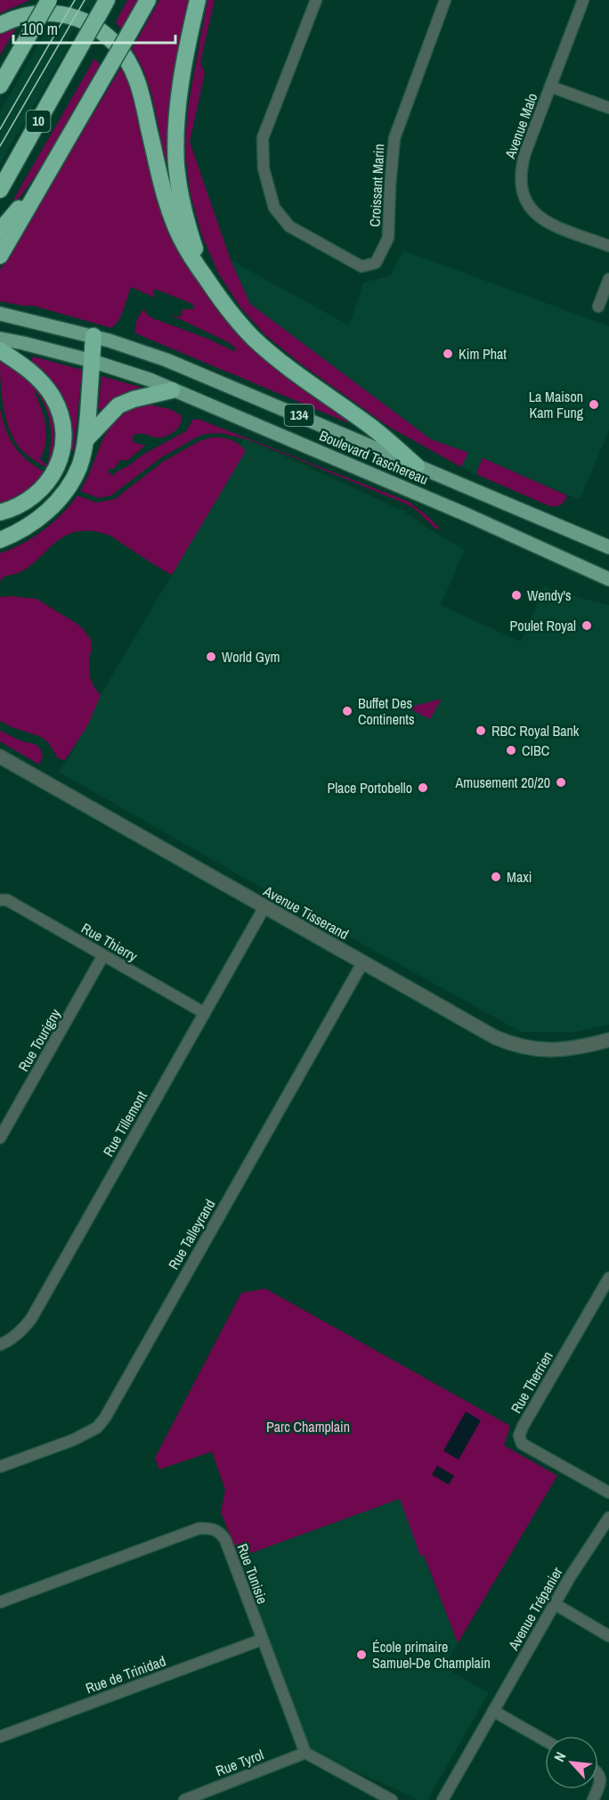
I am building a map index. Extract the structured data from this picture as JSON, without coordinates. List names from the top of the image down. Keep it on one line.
{"streets":{"highway":["10"],"main road":["134","Boulevard Taschereau"],"street":["Avenue Malo","Croissant Marin","Avenue Tisserand","Rue Thierry","Rue Tourigny","Rue Tillemont","Rue Talleyrand","Rue Therrien","Rue Tunisie","Avenue Trépanier","Rue de Trinidad","Rue Tyrol"]},"crossings":[["Avenue Tisserand","Rue Tillemont"],["Avenue Tisserand","Rue Talleyrand"],["Rue Thierry","Rue Tourigny"],["Rue Thierry","Rue Tillemont"],["Rue Tunisie","Rue de Trinidad"],["Rue Tunisie","Rue Tyrol"]],"parks":["Parc Champlain"],"places":["Kim Phat","La Maison Kam Fung","Wendy's","Poulet Royal","World Gym","Buffet Des Continents","RBC Royal Bank","CIBC","Amusement 20/20","Place Portobello","Maxi","École primaire Samuel-De Champlain"],"scale_bar":"100 m","north":"top left"}
